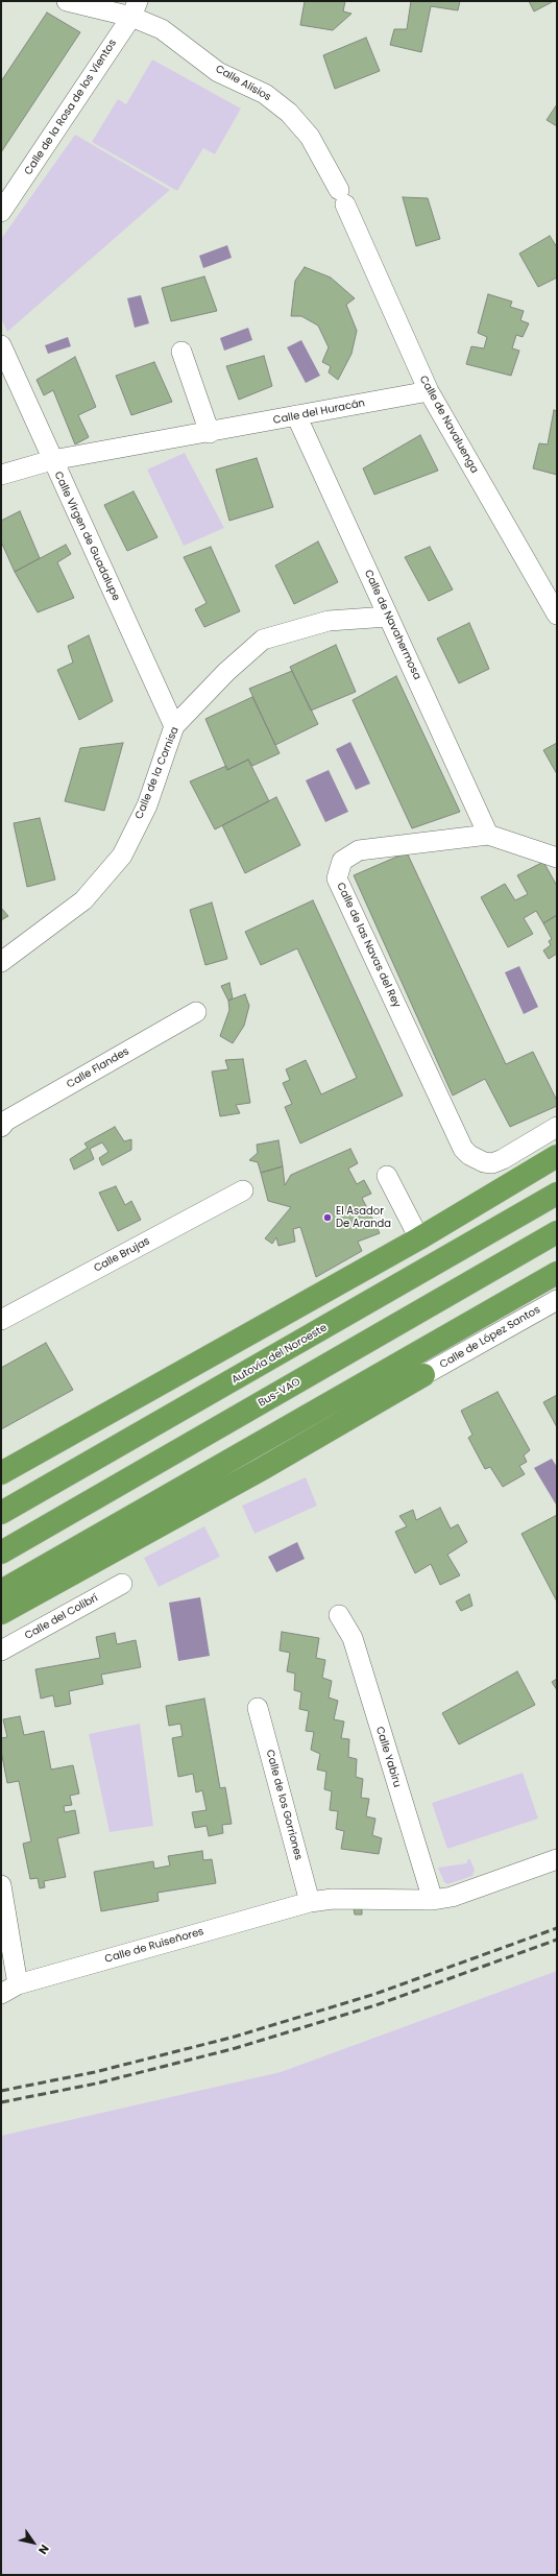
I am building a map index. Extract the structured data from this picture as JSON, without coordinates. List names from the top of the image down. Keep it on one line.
{"streets":{"highway":["Autovía del Noroeste","Bus-VAO"],"street":["Calle Alisios","Calle de la Rosa de los Vientos","Calle del Huracán","Calle de Navaluenga","Calle Virgen de Guadalupe","Calle de Navahermosa","Calle de la Cornisa","Calle de las Navas del Rey","Calle Flandes","Calle Brujas","Calle de López Santos","Calle del Colibrí","Calle Yabiru","Calle de los Gorriones","Calle de Ruiseñores"]},"crossings":[["Calle Alisios","Calle de la Rosa de los Vientos"],["Calle Alisios","Calle de Navaluenga"],["Calle del Huracán","Calle de Navaluenga"],["Calle del Huracán","Calle Virgen de Guadalupe"],["Calle del Huracán","Calle de Navahermosa"],["Calle Virgen de Guadalupe","Calle de la Cornisa"],["Calle de Navahermosa","Calle de la Cornisa"],["Calle de Navahermosa","Calle de las Navas del Rey"],["Calle Yabiru","Calle de Ruiseñores"],["Calle de los Gorriones","Calle de Ruiseñores"]],"places":["El Asador De Aranda"],"north":"bottom right"}
